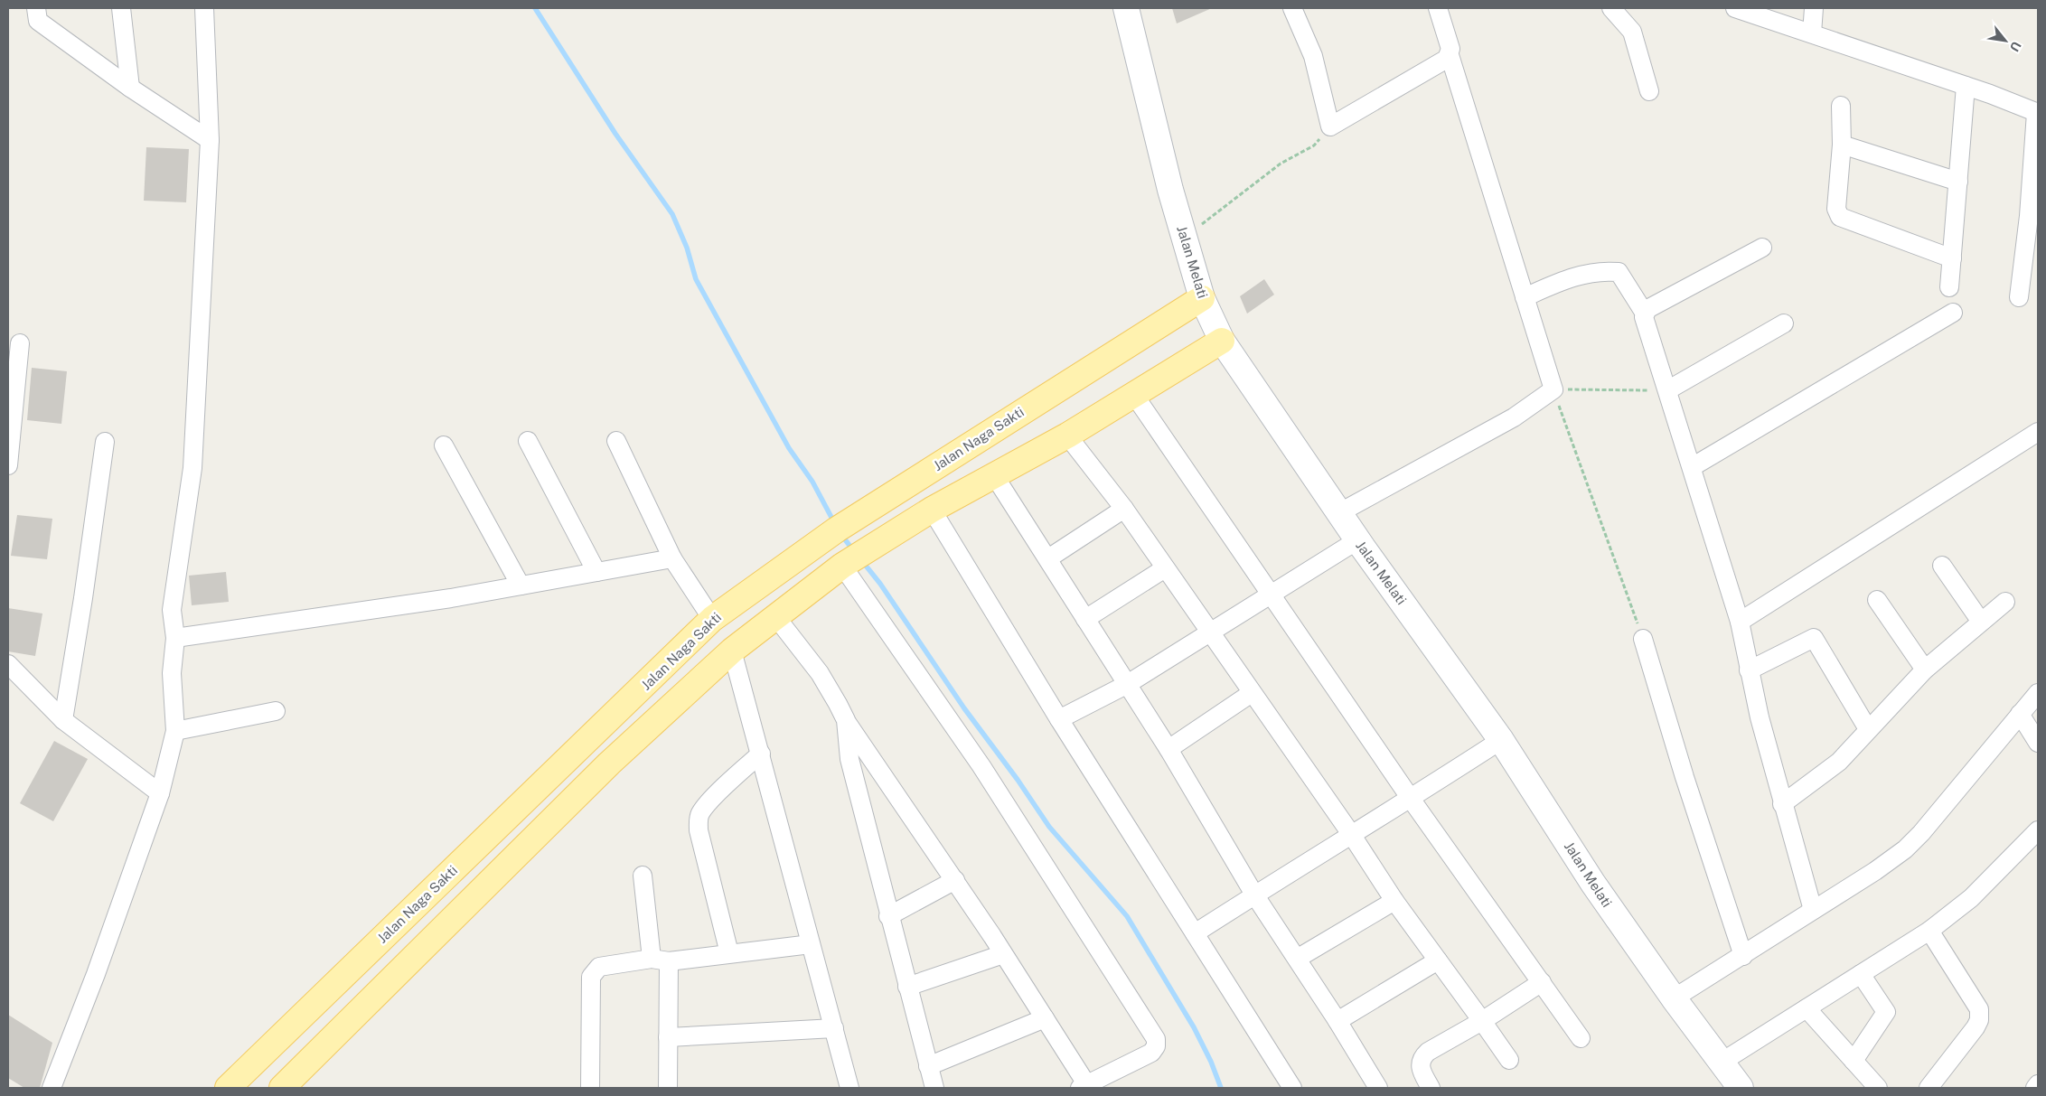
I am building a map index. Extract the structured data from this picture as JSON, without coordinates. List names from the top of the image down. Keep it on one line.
{"streets":{"main road":["Jalan Melati","Jalan Naga Sakti"]},"crossings":[["Jalan Melati","Jalan Naga Sakti"]],"north":"bottom right"}
